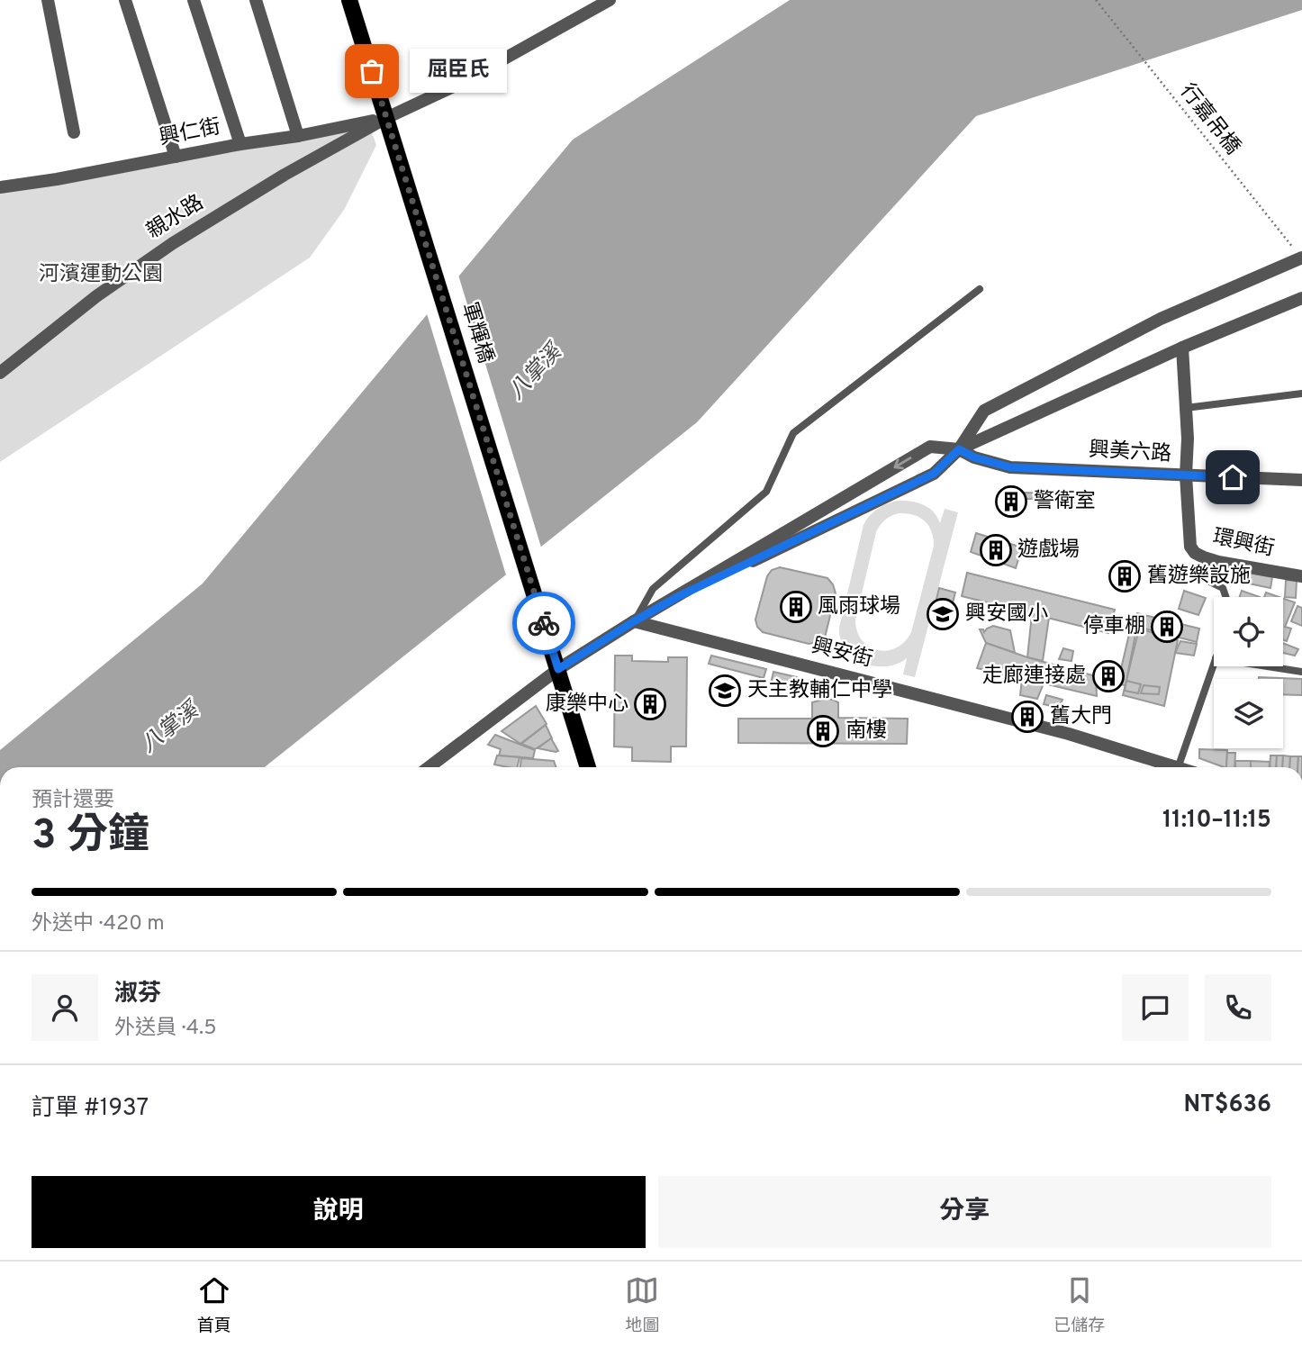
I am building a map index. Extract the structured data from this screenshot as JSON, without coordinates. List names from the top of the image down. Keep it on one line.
{"streets":{"main road":["軍輝橋"],"street":["興仁街","親水路","興美六路","環興街","興安街"],"path":["行嘉吊橋"]},"crossings":[["興仁街","親水路"],["興仁街","軍輝橋"],["親水路","軍輝橋"],["興美六路","環興街"]],"water":["八掌溪"],"parks":["河濱運動公園"],"places":{"other":["屈臣氏"],"building":["警衛室","遊戲場","舊遊樂設施","風雨球場","停車棚","走廊連接處","康樂中心","舊大門","南樓"],"school or university":["興安國小","天主教輔仁中學"]},"page":{"bubble":"屈臣氏","heading":["3 分鐘","預計還要","11:10–11:15"],"panel":["淑芬","外送員 · 4.5","訂單 #1937","NT$636"],"bar":"外送中 · 420 m","buttons":["說明","分享"],"tabs":["首頁","地圖","已儲存"]}}
